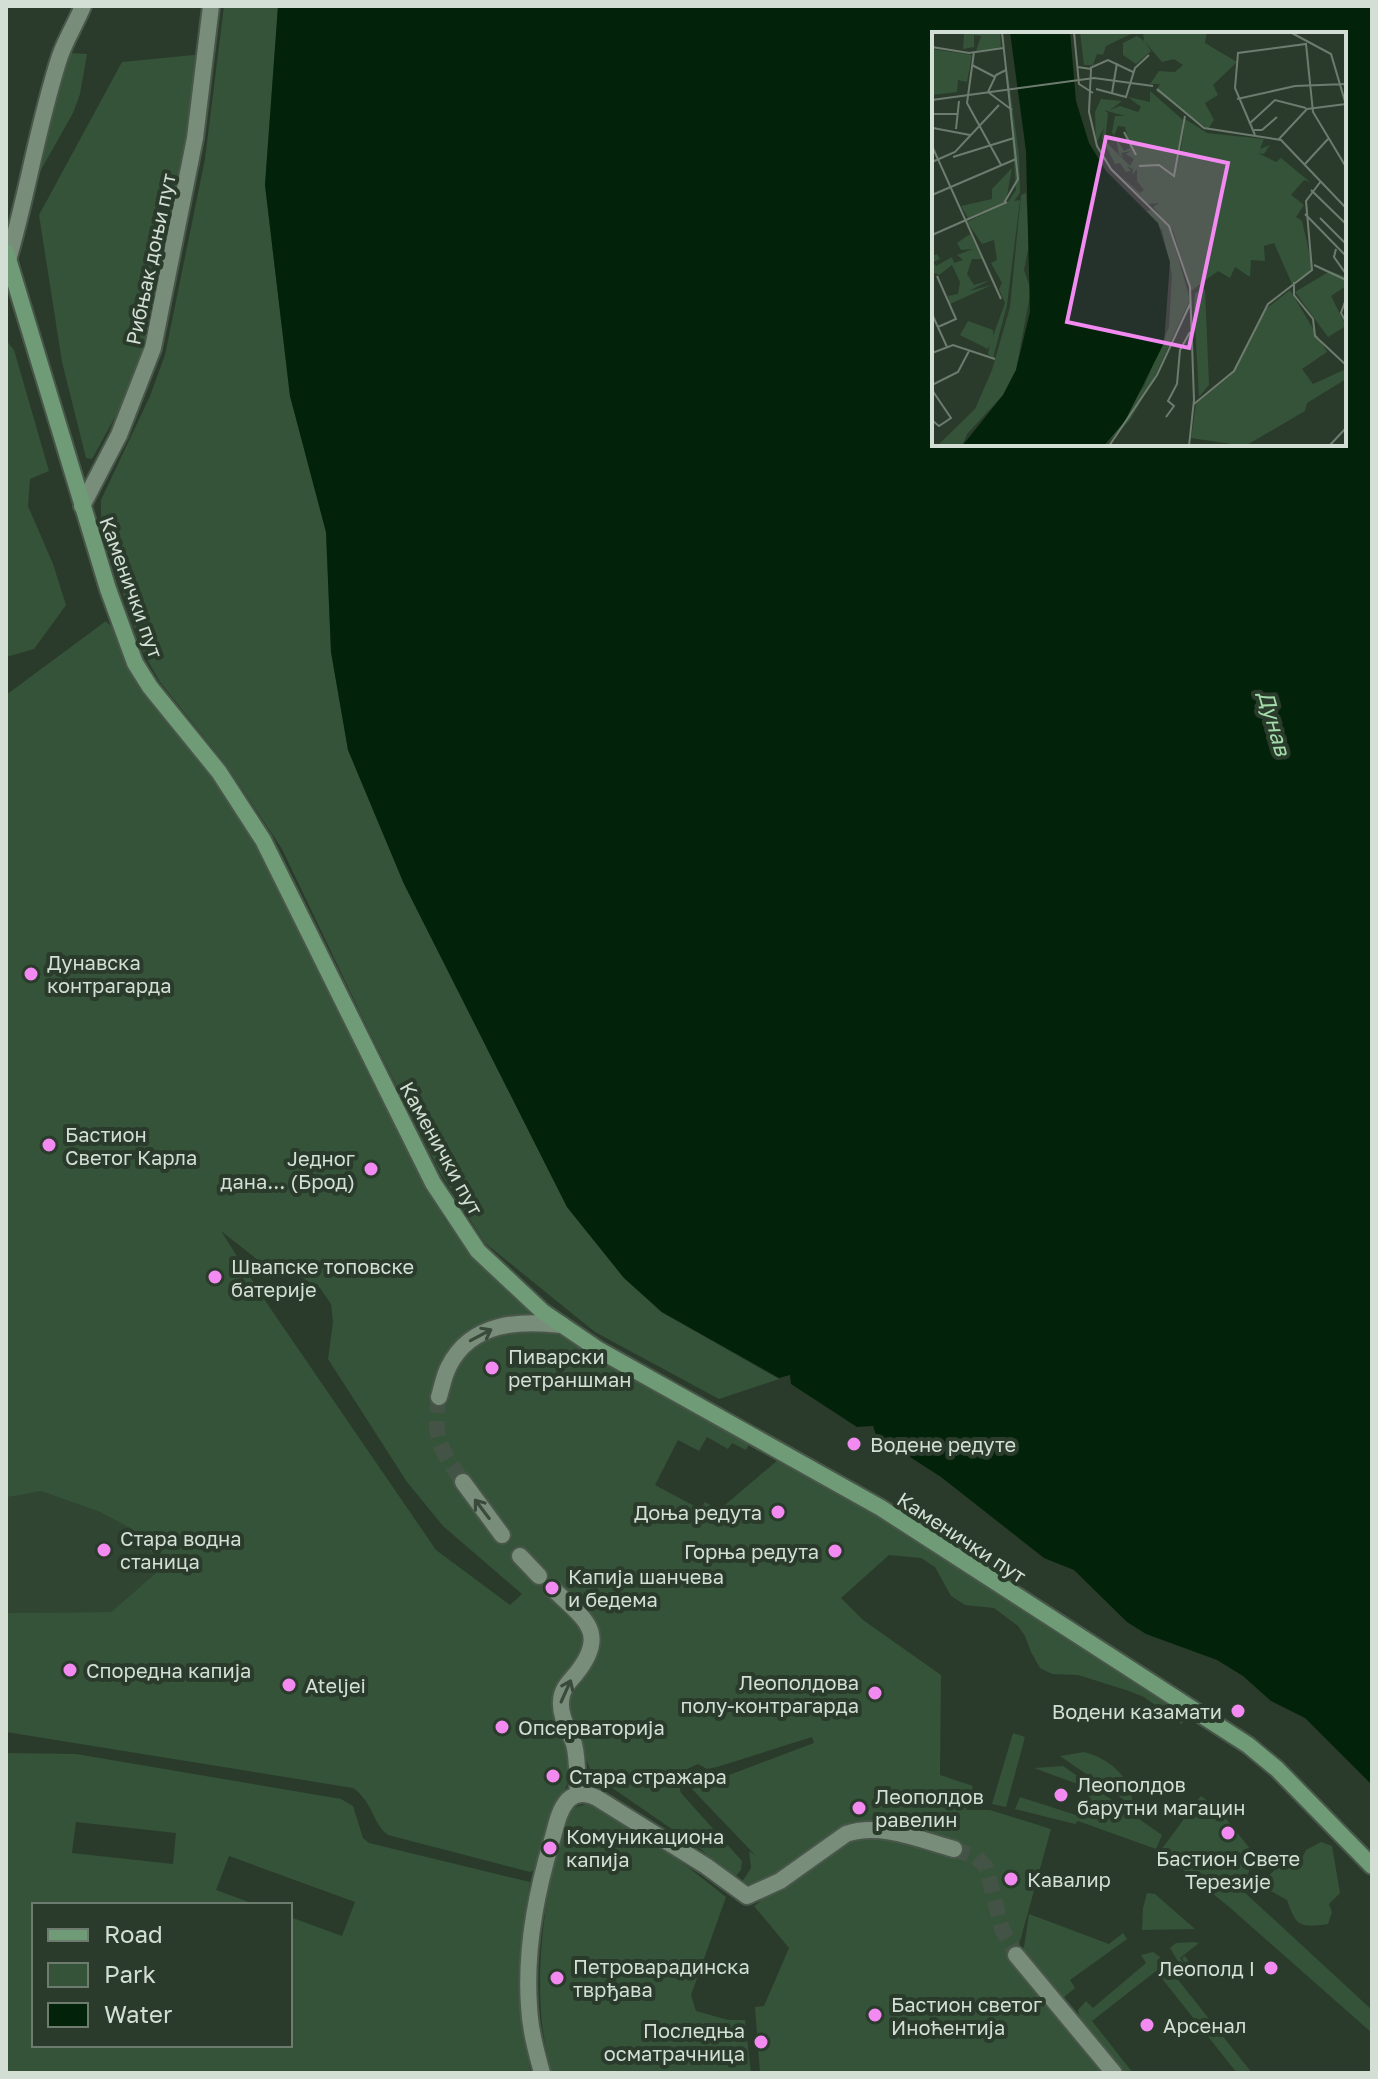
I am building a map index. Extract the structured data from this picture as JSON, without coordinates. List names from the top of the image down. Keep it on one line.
{"streets":{"main road":["Каменички пут"],"street":["Рибњак доњи пут"]},"crossings":[["Рибњак доњи пут","Каменички пут"]],"water":["Дунав"],"places":["Дунавска контрагарда","Бастион Светог Карла","Једног дана... (Брод)","Швапске топовске батерије","Пиварски ретраншман","Водене редуте","Доња редута","Стара водна станица","Горња редута","Капија шанчева и бедема","Споредна капија","Ateljei","Леополдова полу-контрагарда","Водени казамати","Опсерваторија","Стара стражара","Леополдов барутни магацин","Леополдов равелин","Бастион Свете Терезије","Комуникациона капија","Кавалир","Леополд I","Петроварадинска тврђава","Бастион светог Иноћентија","Арсенал","Последња осматрачница"],"legend":["Road","Park","Water"]}
